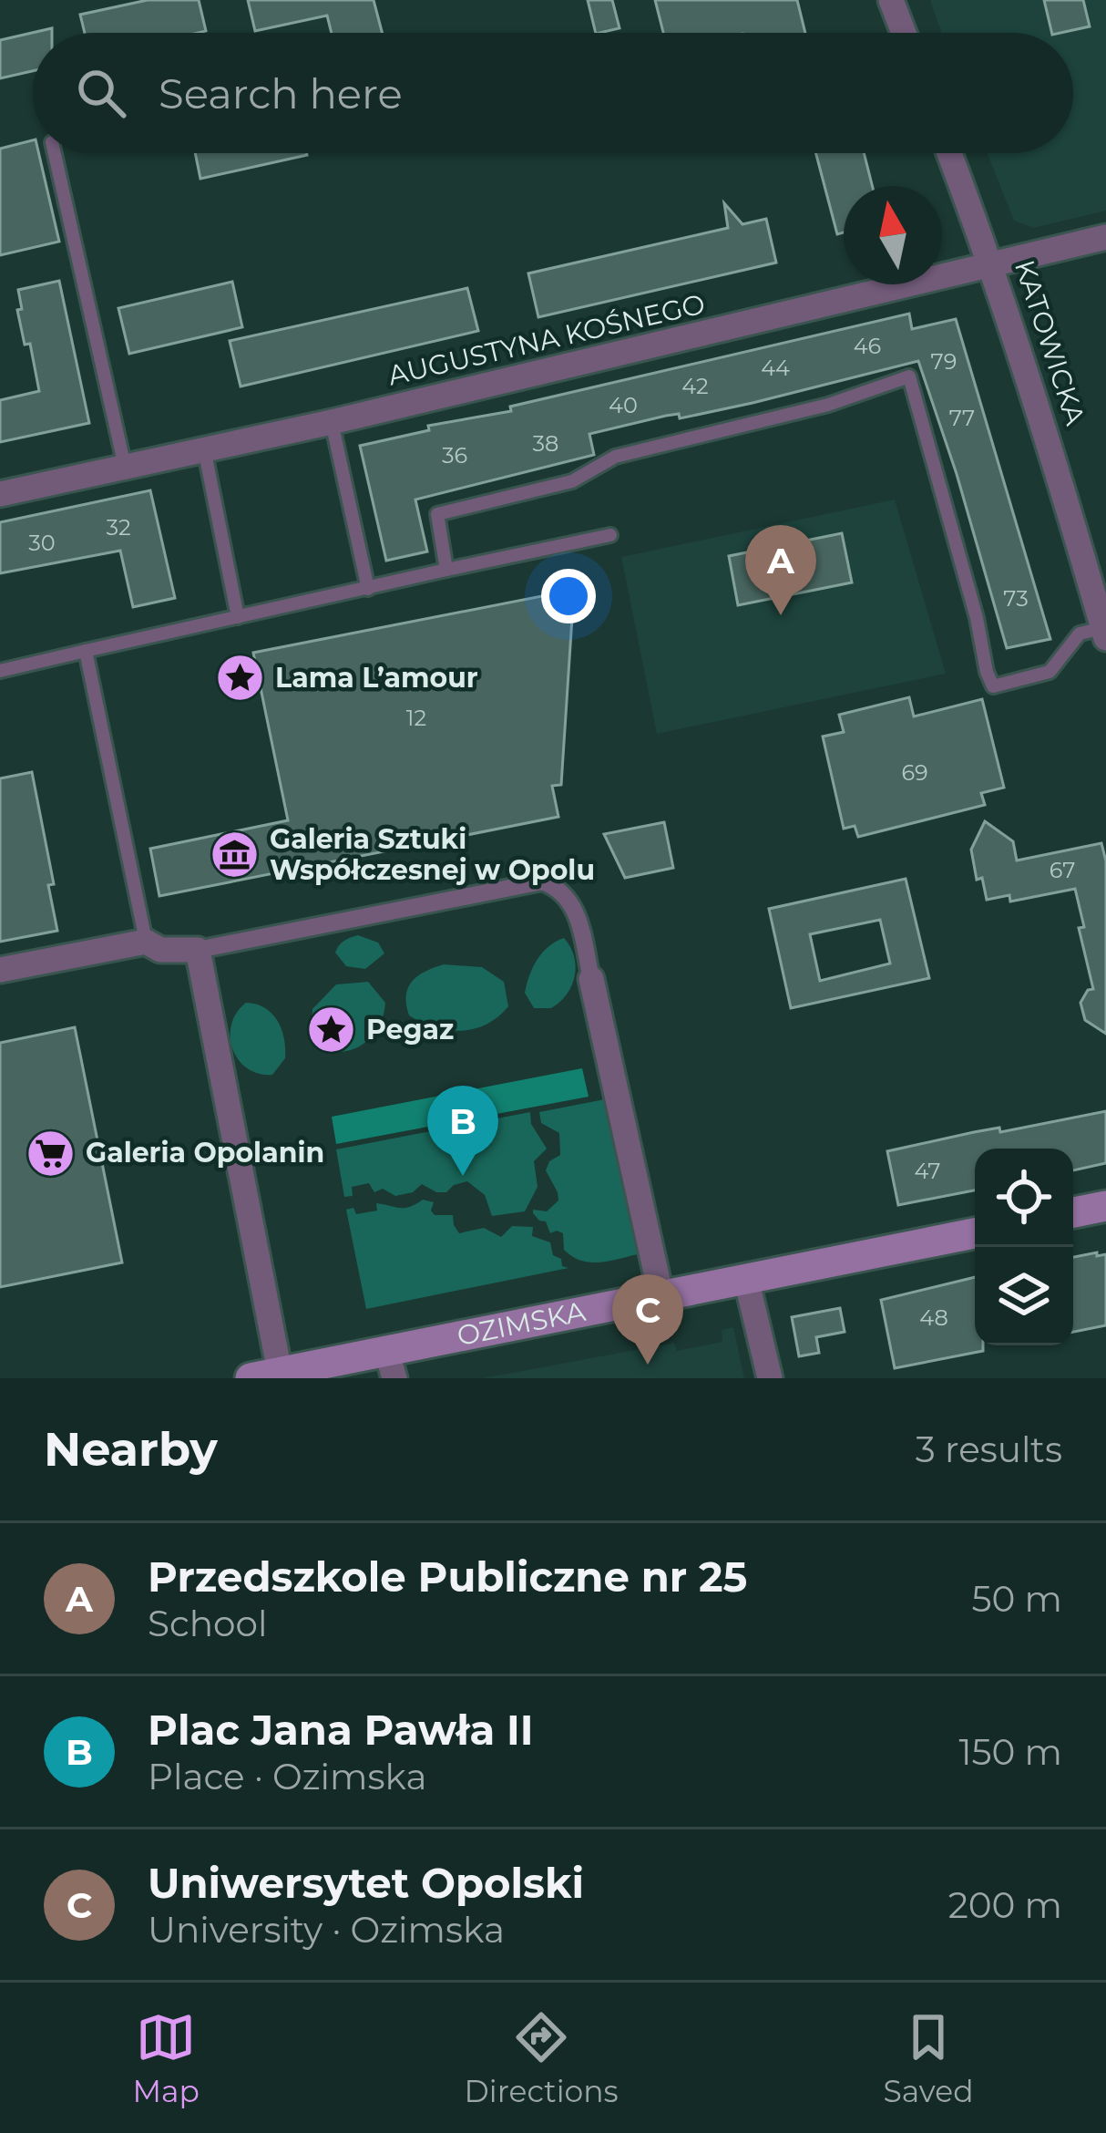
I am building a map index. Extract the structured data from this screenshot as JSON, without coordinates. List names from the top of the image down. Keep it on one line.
{"streets":{"main road":["OZIMSKA"],"street":["AUGUSTYNA KOŚNEGO","KATOWICKA"]},"crossings":[["AUGUSTYNA KOŚNEGO","KATOWICKA"]],"places":{"place":["Lama L’amour","Pegaz"],"museum":["Galeria Sztuki Współczesnej w Opolu"],"supermarket":["Galeria Opolanin"]},"house_numbers":["46","79","44","42","40","77","38","36","32","30","73","12","69","67","47","48"],"north":"top","page":{"search":"Search here","pins":["A","B","C"],"heading":["Nearby","3 results"],"list":[{"mark":"A","name":"Przedszkole Publiczne nr 25","note":"School","value":"50 m"},{"mark":"B","name":"Plac Jana Pawła II","note":"Place · Ozimska","value":"150 m"},{"mark":"C","name":"Uniwersytet Opolski","note":"University · Ozimska","value":"200 m"}],"nav":["Map","Directions","Saved"]}}
